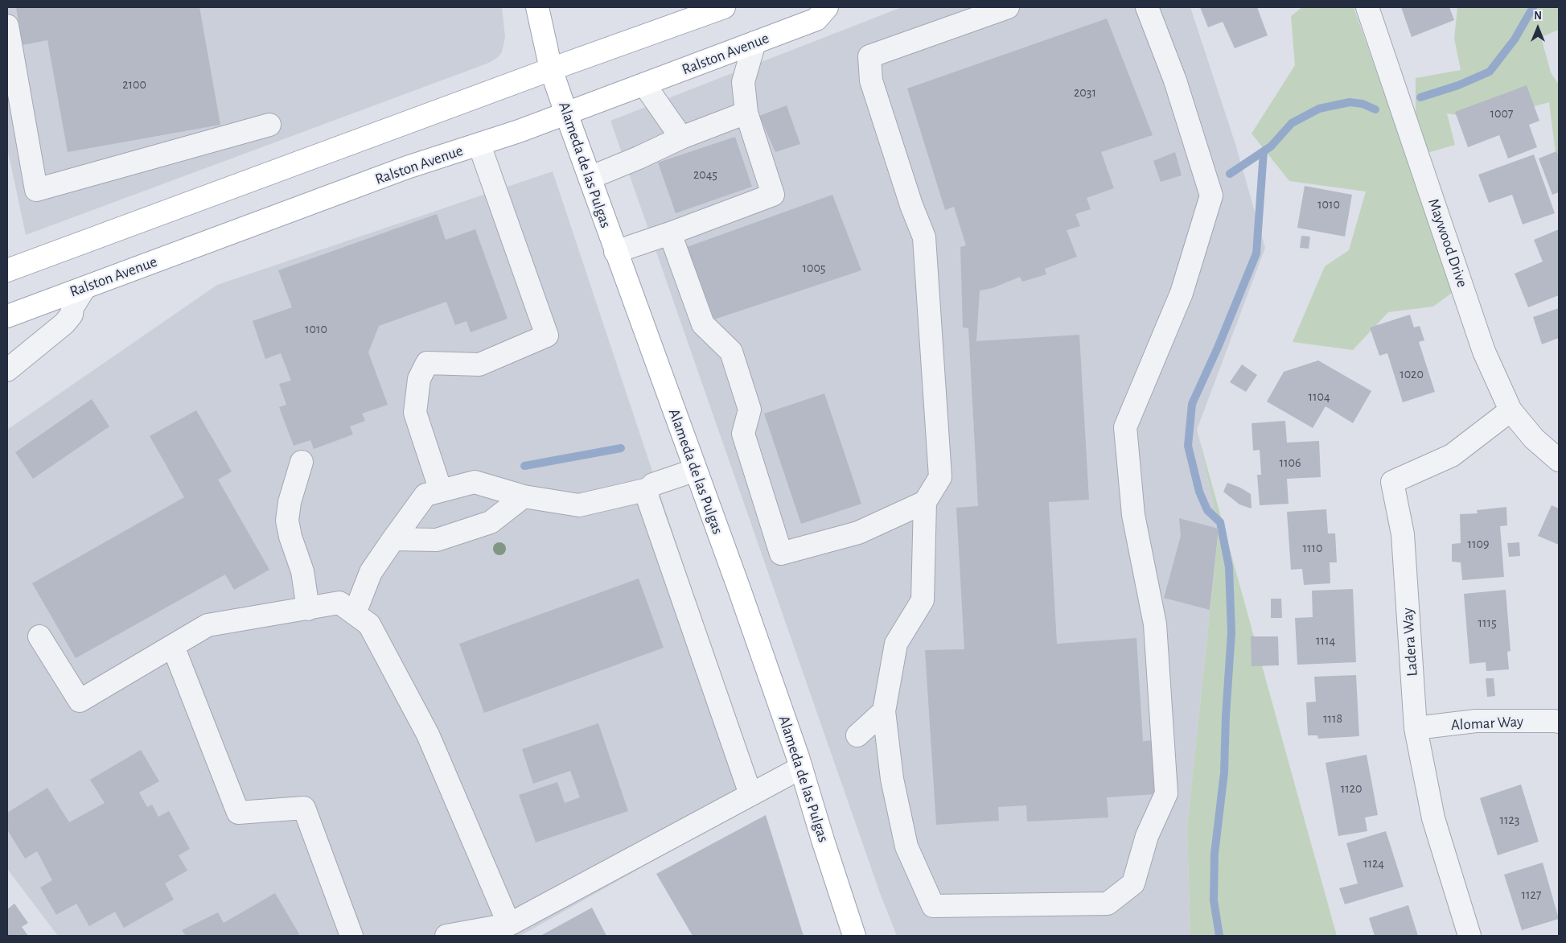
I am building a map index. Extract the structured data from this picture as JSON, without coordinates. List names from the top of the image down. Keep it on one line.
{"streets":{"main road":["Ralston Avenue","Alameda de las Pulgas"],"street":["Maywood Drive","Ladera Way","Alomar Way"]},"crossings":[["Ralston Avenue","Alameda de las Pulgas"],["Maywood Drive","Ladera Way"],["Ladera Way","Alomar Way"]],"house_numbers":["2100","2031","1007","2045","1010","1005","1010","1020","1104","1106","1109","1110","1115","1114","1118","1120","1123","1124","1127"],"north":"top"}
